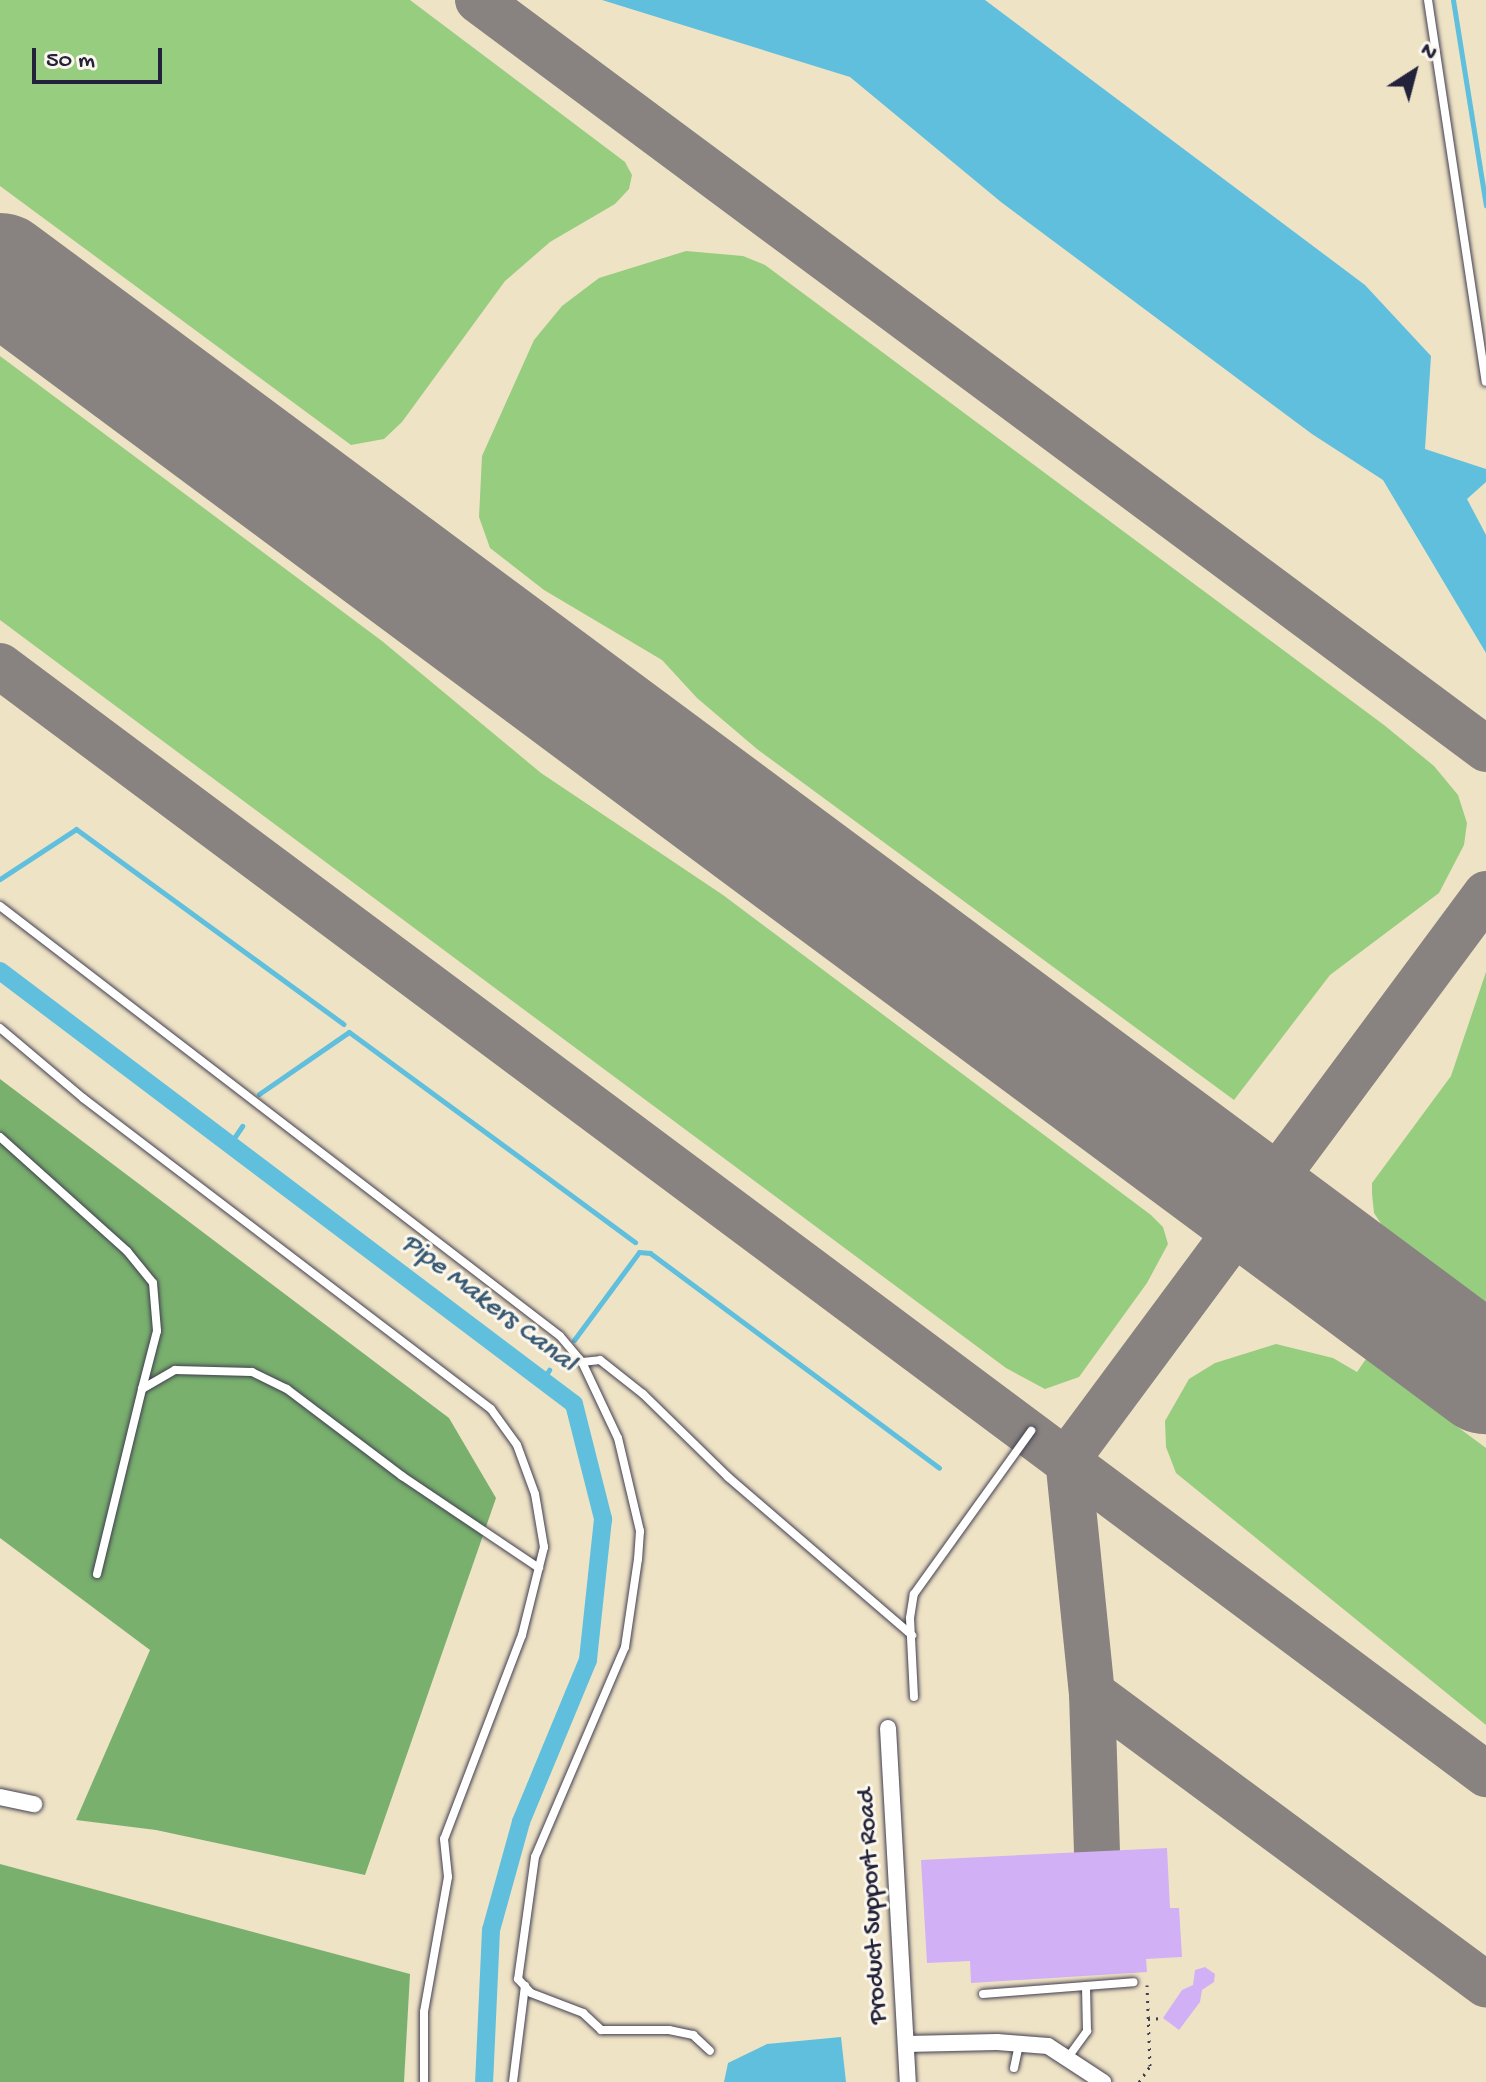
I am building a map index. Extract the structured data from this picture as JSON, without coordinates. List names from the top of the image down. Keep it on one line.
{"streets":{"street":["Product Support Road"]},"water":["Pipe Makers Canal"],"scale_bar":"50 m","north":"top right"}
